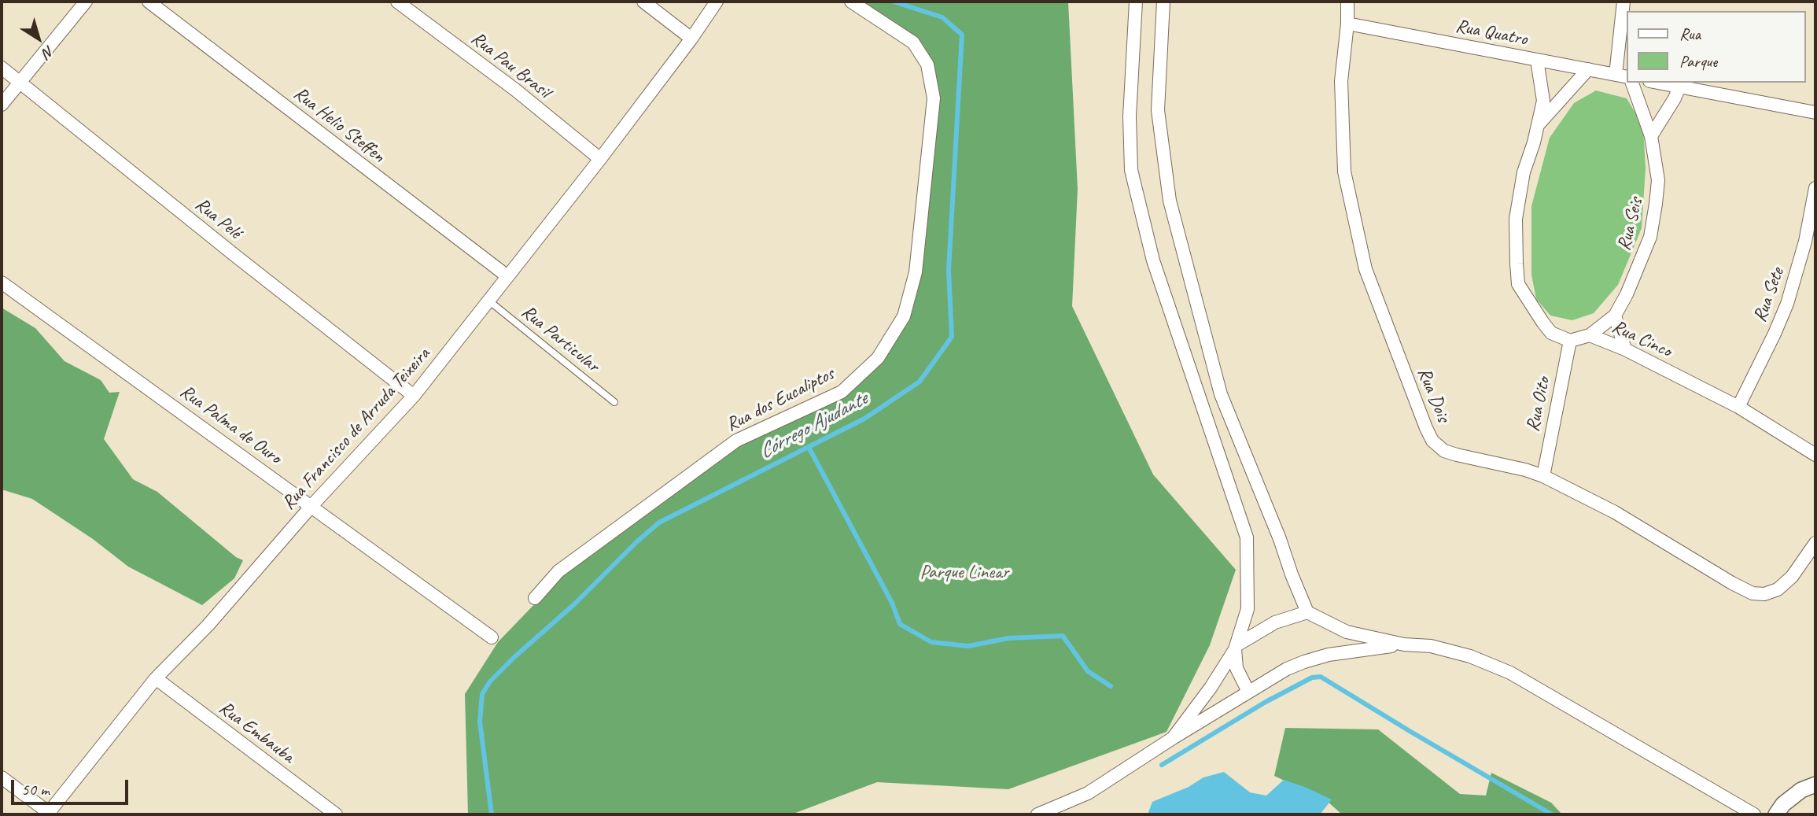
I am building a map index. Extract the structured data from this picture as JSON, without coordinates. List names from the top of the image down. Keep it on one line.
{"streets":{"street":["Rua Quatro","Rua Pau Brasil","Rua Helio Steffen","Rua Pelé","Rua Seis","Rua Sete","Rua Cinco","Rua Dois","Rua dos Eucaliptos","Rua Oito","Rua Palma de Ouro","Rua Francisco de Arruda Teixeira","Rua Embauba"],"lane":["Rua Particular"]},"crossings":[["Rua Quatro","Rua Dois"],["Rua Pau Brasil","Rua Francisco de Arruda Teixeira"],["Rua Helio Steffen","Rua Francisco de Arruda Teixeira"],["Rua Pelé","Rua Francisco de Arruda Teixeira"],["Rua Seis","Rua Cinco"],["Rua Sete","Rua Cinco"],["Rua Particular","Rua Francisco de Arruda Teixeira"],["Rua Cinco","Rua Oito"],["Rua Dois","Rua Oito"],["Rua Palma de Ouro","Rua Francisco de Arruda Teixeira"],["Rua Francisco de Arruda Teixeira","Rua Embauba"]],"water":["Córrego Ajudante"],"parks":["Parque Linear"],"legend":["Rua","Parque"],"scale_bar":"50 m","north":"bottom right"}
